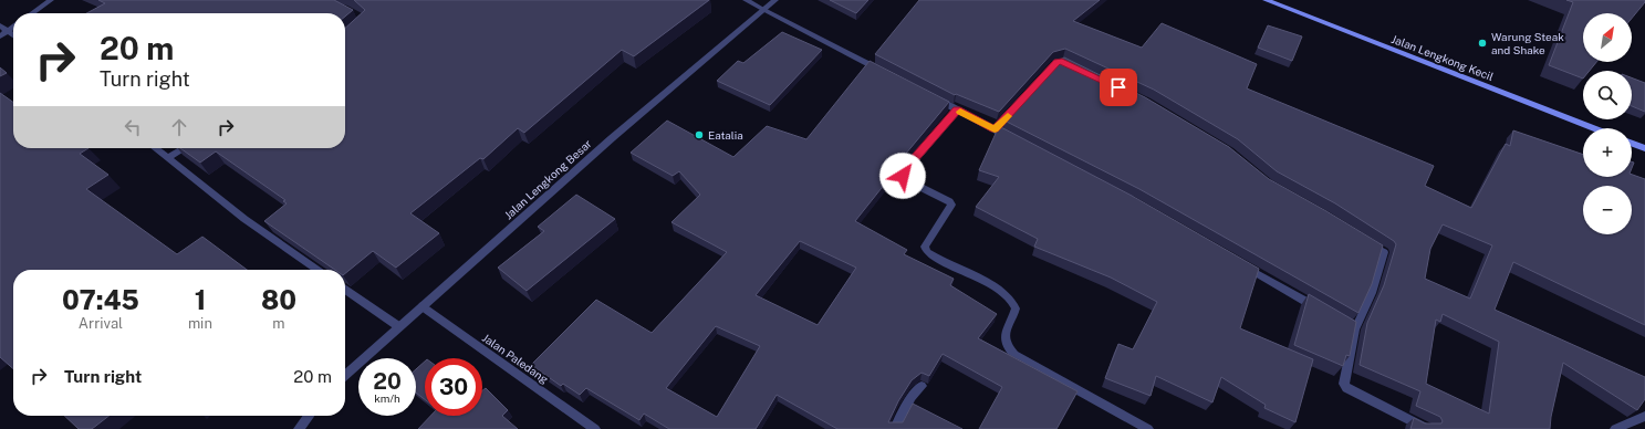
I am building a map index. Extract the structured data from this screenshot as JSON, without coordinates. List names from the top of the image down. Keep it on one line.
{"streets":{"main road":["Jalan Lengkong Kecil"],"street":["Jalan Lengkong Besar","Jalan Paledang"]},"crossings":[["Jalan Lengkong Besar","Jalan Paledang"]],"places":["Warung Steak and Shake","Eatalia"],"north":"top right","page":{"map_buttons":["+","−"],"turn":["20 m","Turn right"],"eta":["07:45","Arrival","1","min","80","m"],"list":[{"name":"Turn right","value":"20 m"}],"speed":"20 km/h","limit":"30"}}
